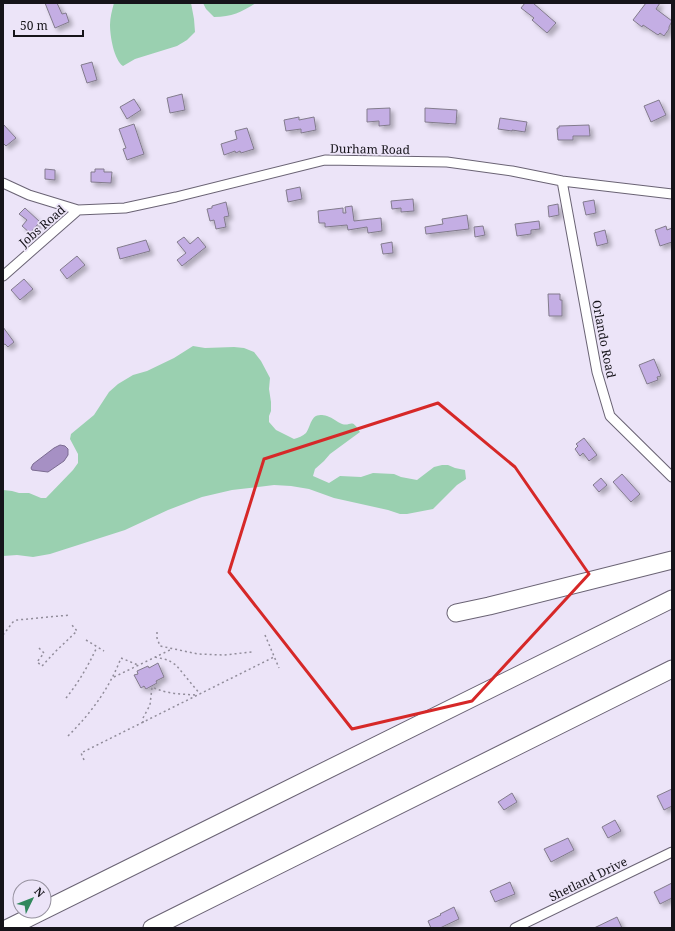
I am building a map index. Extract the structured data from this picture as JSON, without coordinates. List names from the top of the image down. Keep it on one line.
{"streets":{"street":["Durham Road","Jobs Road","Orlando Road","Shetland Drive"]},"crossings":[["Durham Road","Jobs Road"],["Durham Road","Orlando Road"]],"scale_bar":"50 m","north":"top right"}
